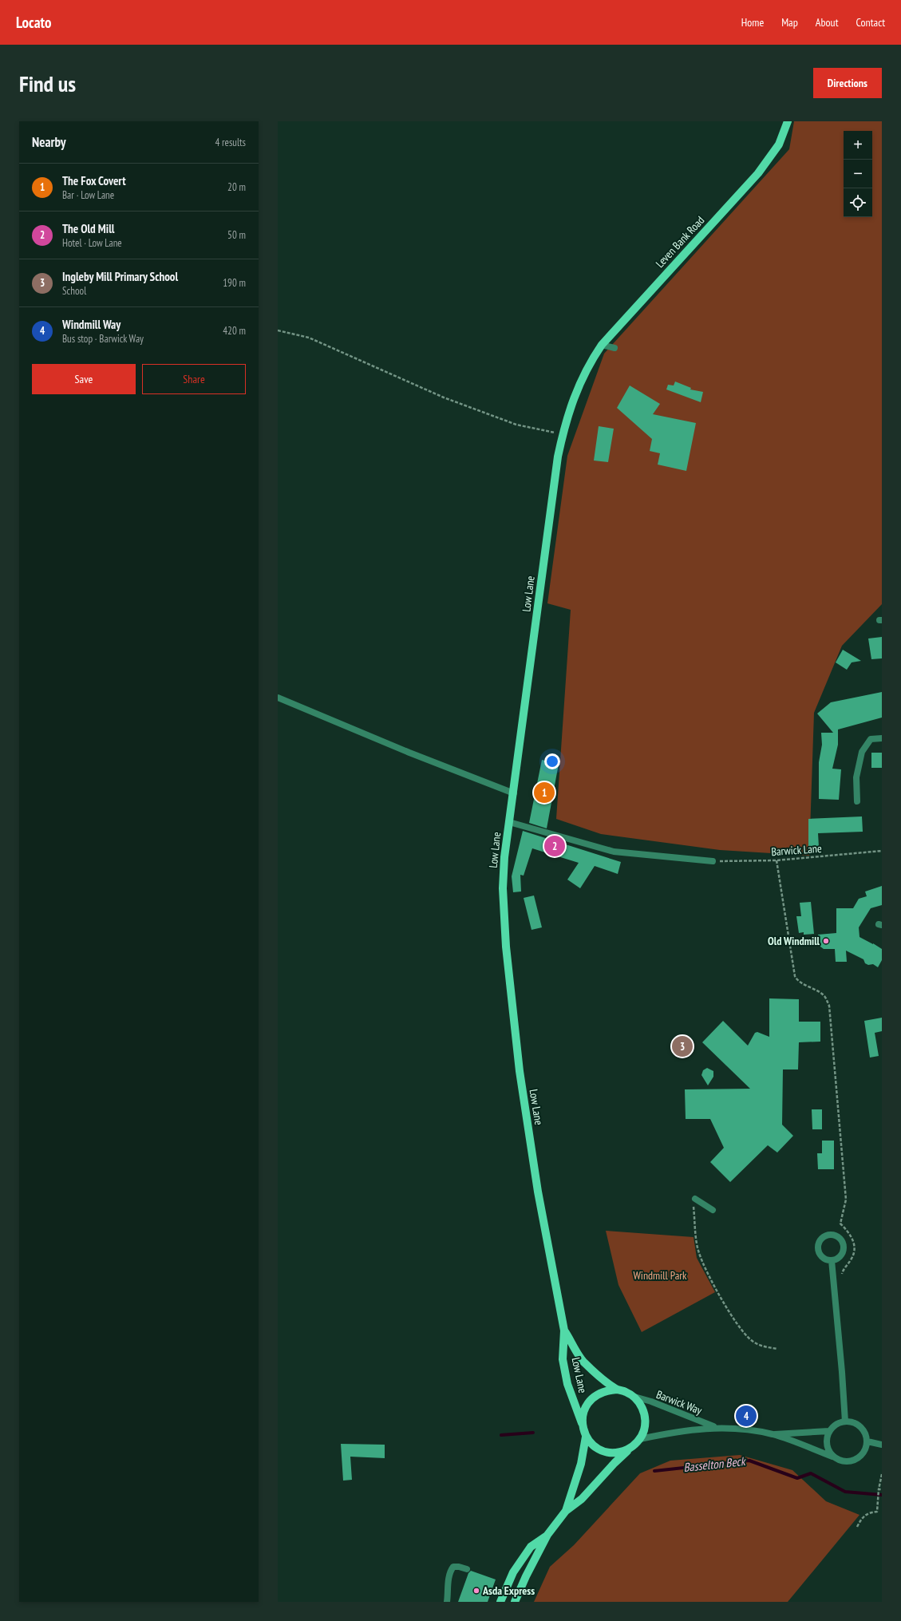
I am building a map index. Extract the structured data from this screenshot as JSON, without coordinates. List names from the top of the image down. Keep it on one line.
{"streets":{"main road":["Leven Bank Road","Low Lane"],"street":["Barwick Way"],"path":["Barwick Lane"]},"crossings":[["Leven Bank Road","Low Lane"],["Low Lane","Barwick Way"]],"water":["Basselton Beck"],"parks":["Windmill Park"],"places":["Old Windmill","Asda Express"],"page":{"header":"Locato","nav":["Home","Map","About","Contact"],"buttons":["Directions",["Save","Share"]],"title":"Find us","heading":["Nearby","4 results"],"map_buttons":["+","−"],"list":[{"mark":"1","name":"The Fox Covert","note":"Bar · Low Lane","value":"20 m"},{"mark":"2","name":"The Old Mill","note":"Hotel · Low Lane","value":"50 m"},{"mark":"3","name":"Ingleby Mill Primary School","note":"School","value":"190 m"},{"mark":"4","name":"Windmill Way","note":"Bus stop · Barwick Way","value":"420 m"}],"pins":["1","2","3","4"]}}
